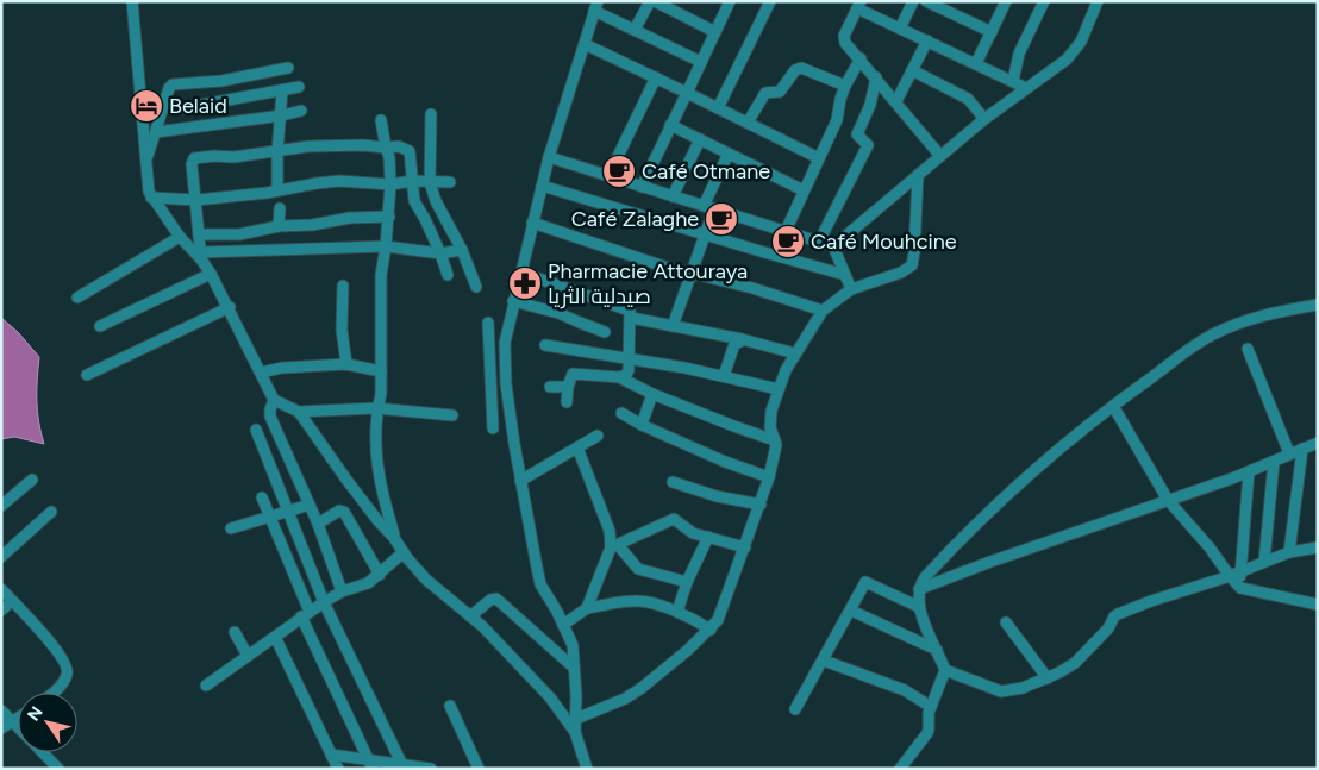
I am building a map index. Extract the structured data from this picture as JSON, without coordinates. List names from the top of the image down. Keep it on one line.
{"places":{"hotel":["Belaid"],"cafe":["Café Otmane","Café Zalaghe","Café Mouhcine"],"pharmacy":["Pharmacie Attouraya صيدلية الثريا"]},"north":"top left"}
